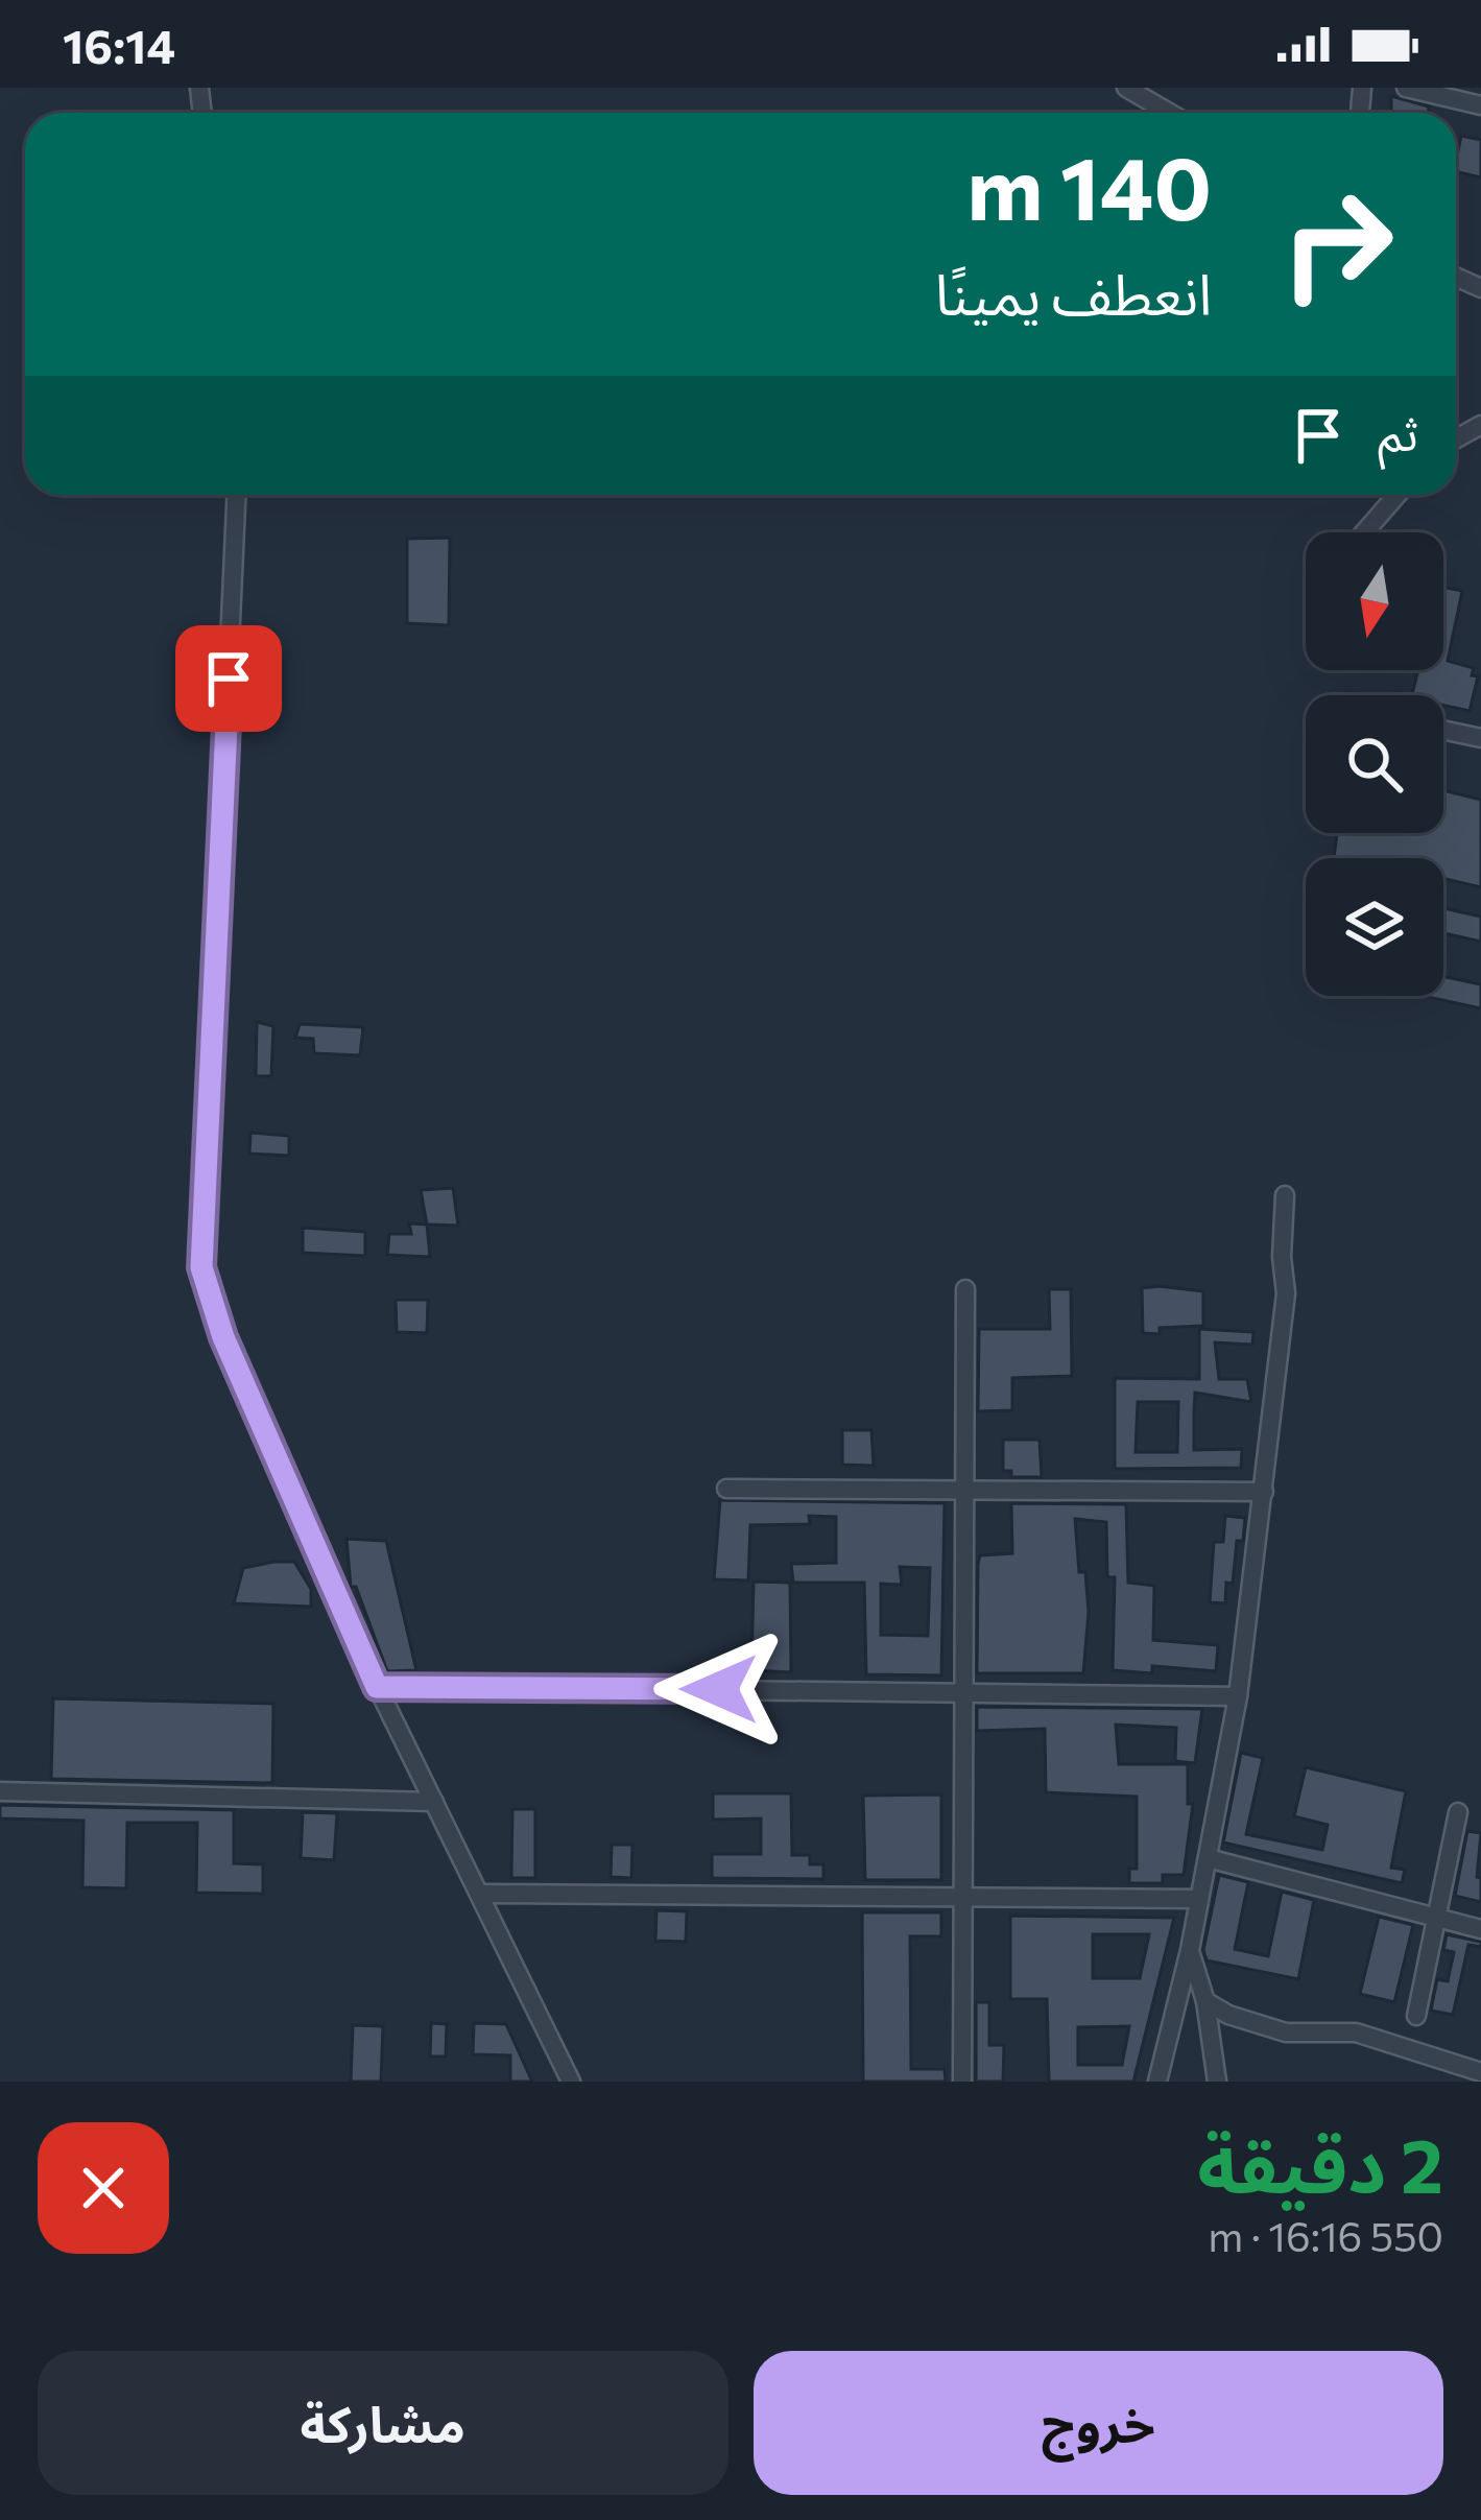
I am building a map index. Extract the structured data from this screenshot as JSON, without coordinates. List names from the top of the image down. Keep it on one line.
{"north":"bottom","page":{"status":"16:14","turn":["140 m","انعطف يمينًا"],"then":"ثم","heading":["2 دقيقة","550 m · 16:16"],"buttons":["خروج","مشاركة"]}}
